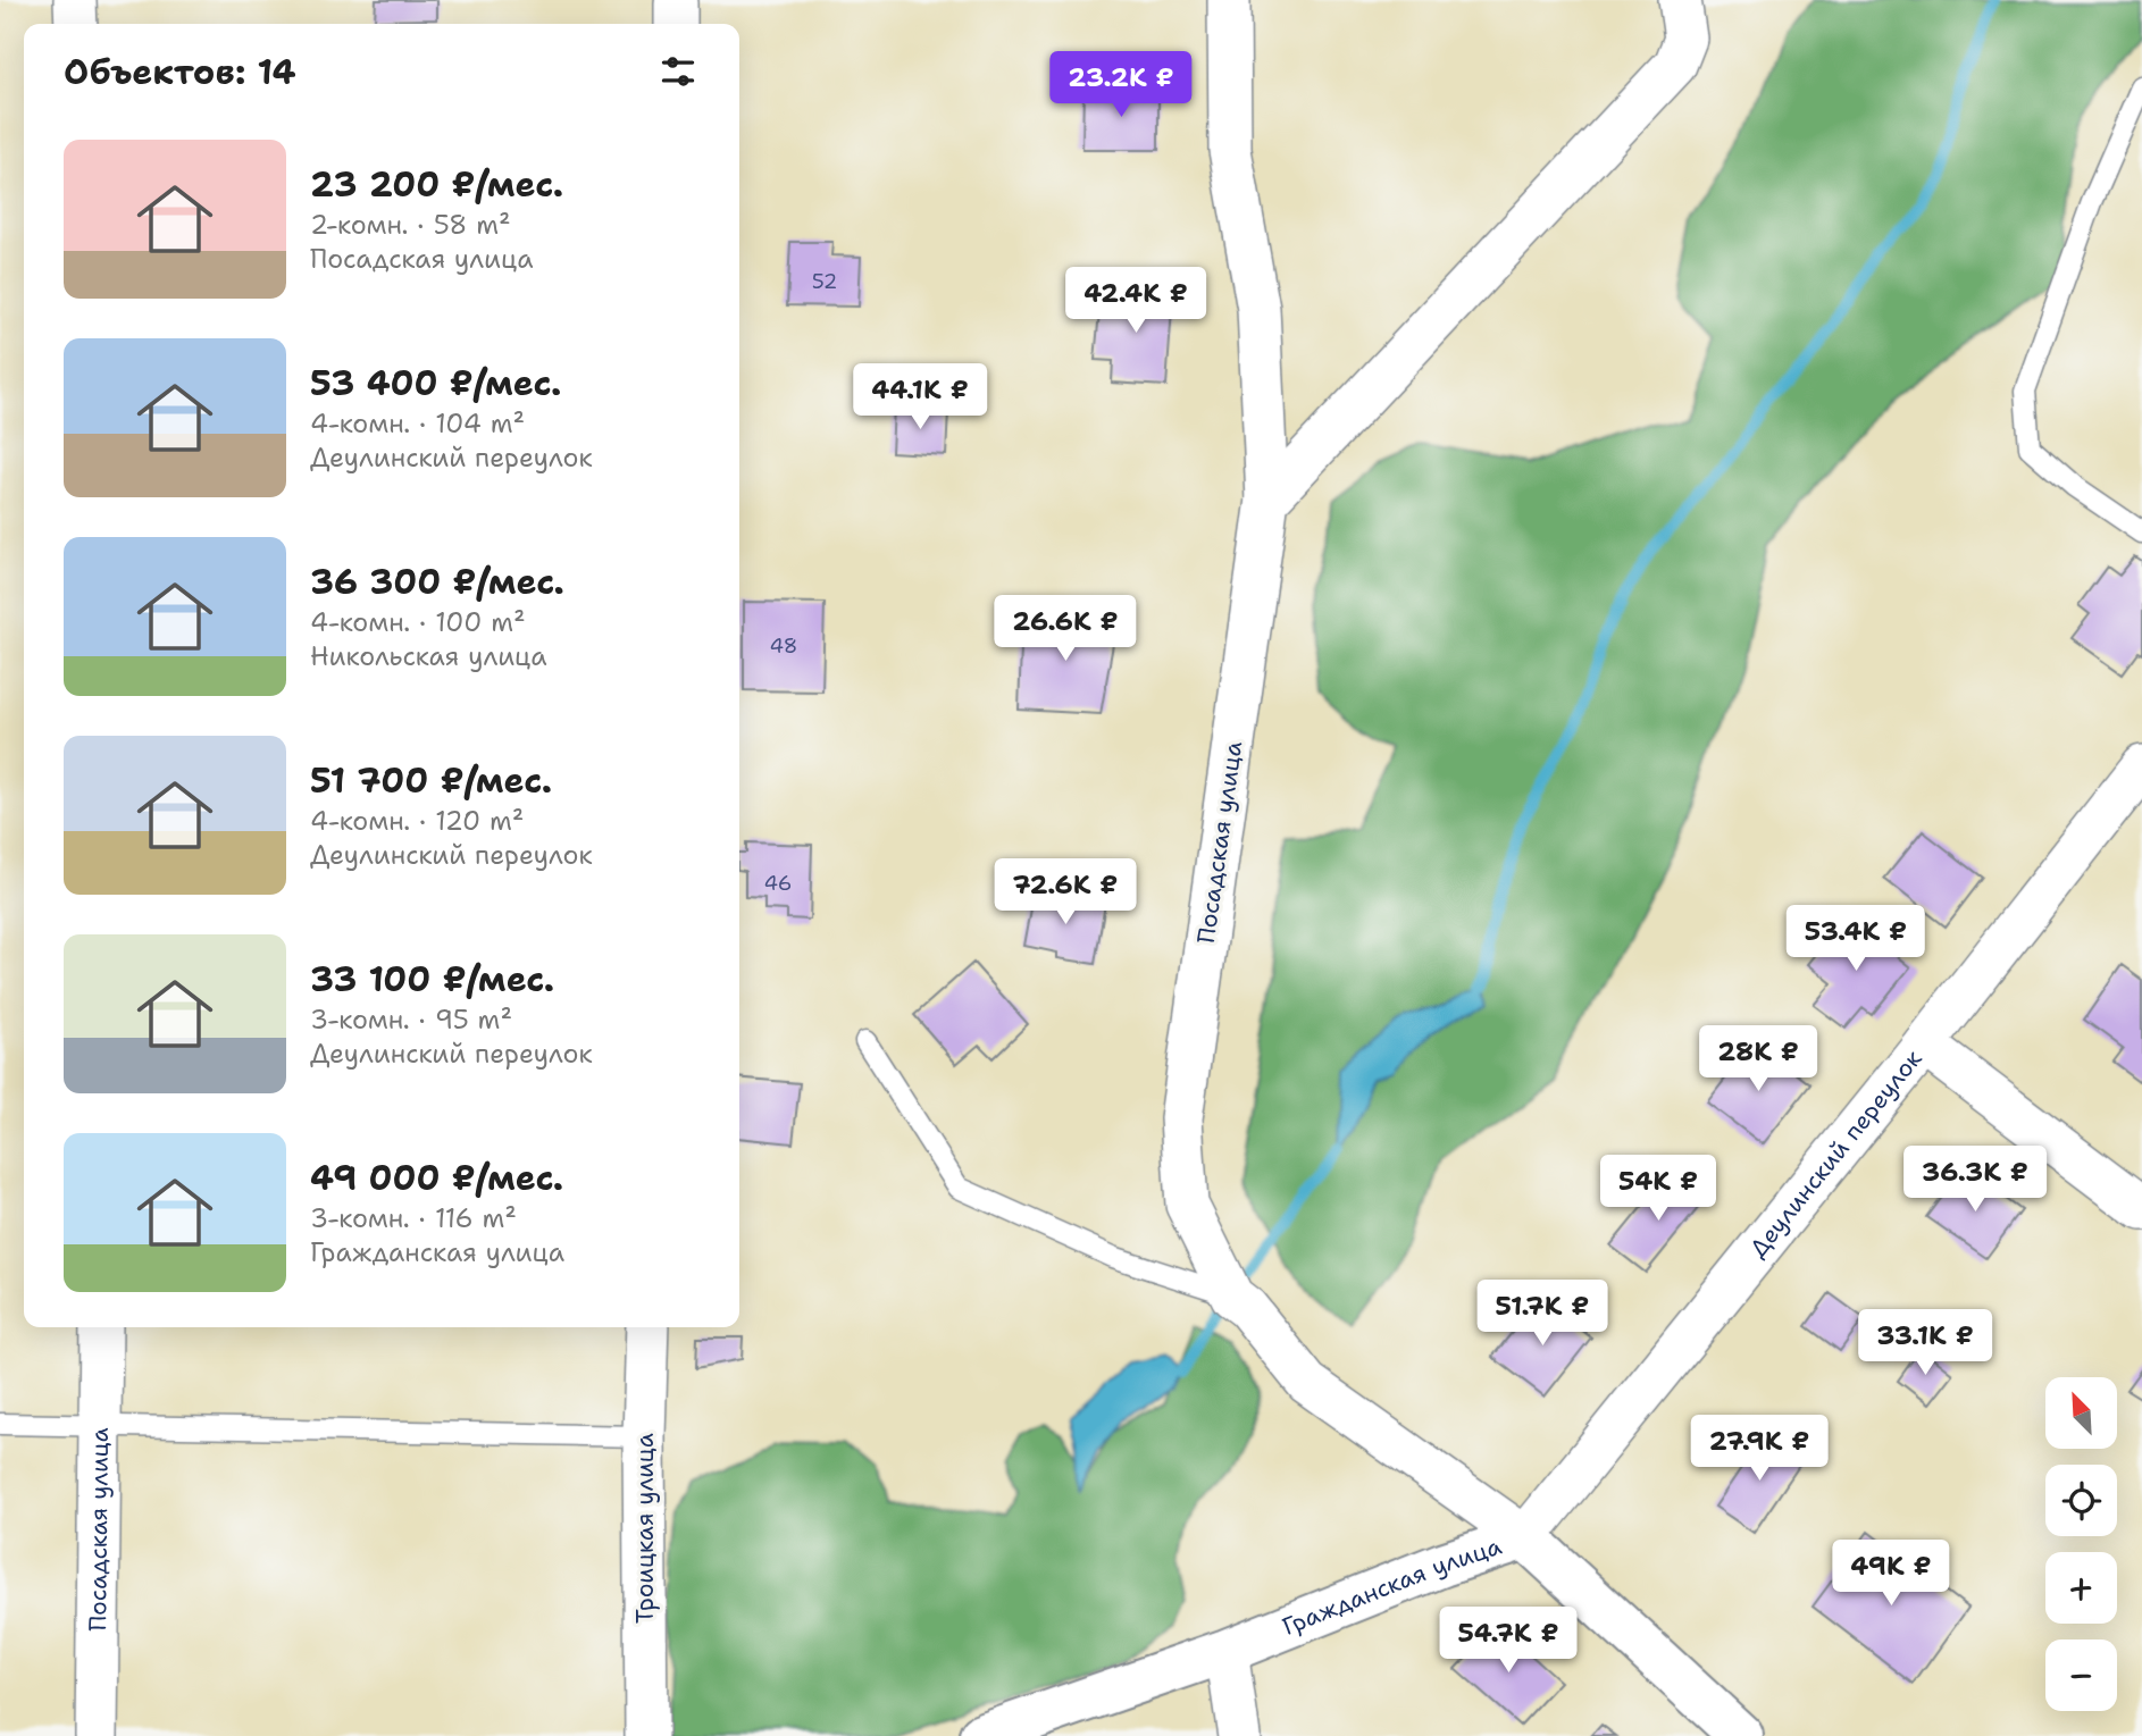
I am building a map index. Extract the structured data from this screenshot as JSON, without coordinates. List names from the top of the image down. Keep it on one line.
{"streets":{"street":["Посадская улица","Деулинский переулок","Троицкая улица","Гражданская улица"]},"crossings":[["Посадская улица","Деулинский переулок"],["Посадская улица","Гражданская улица"],["Деулинский переулок","Гражданская улица"]],"house_numbers":["52","48","46"],"north":"top left","page":{"heading":"Объектов: 14","price":["23.2K ₽","42.4K ₽","44.1K ₽","26.6K ₽","72.6K ₽","53.4K ₽","28K ₽","36.3K ₽","54K ₽","51.7K ₽","33.1K ₽","27.9K ₽","49K ₽","54.7K ₽"],"list":[{"name":"23 200 ₽/мес.","note":"2-комн. · 58 m² · Посадская улица"},{"name":"53 400 ₽/мес.","note":"4-комн. · 104 m² · Деулинский переулок"},{"name":"36 300 ₽/мес.","note":"4-комн. · 100 m² · Никольская улица"},{"name":"51 700 ₽/мес.","note":"4-комн. · 120 m² · Деулинский переулок"},{"name":"33 100 ₽/мес.","note":"3-комн. · 95 m² · Деулинский переулок"},{"name":"49 000 ₽/мес.","note":"3-комн. · 116 m² · Гражданская улица"}],"map_buttons":["+","−"]}}
